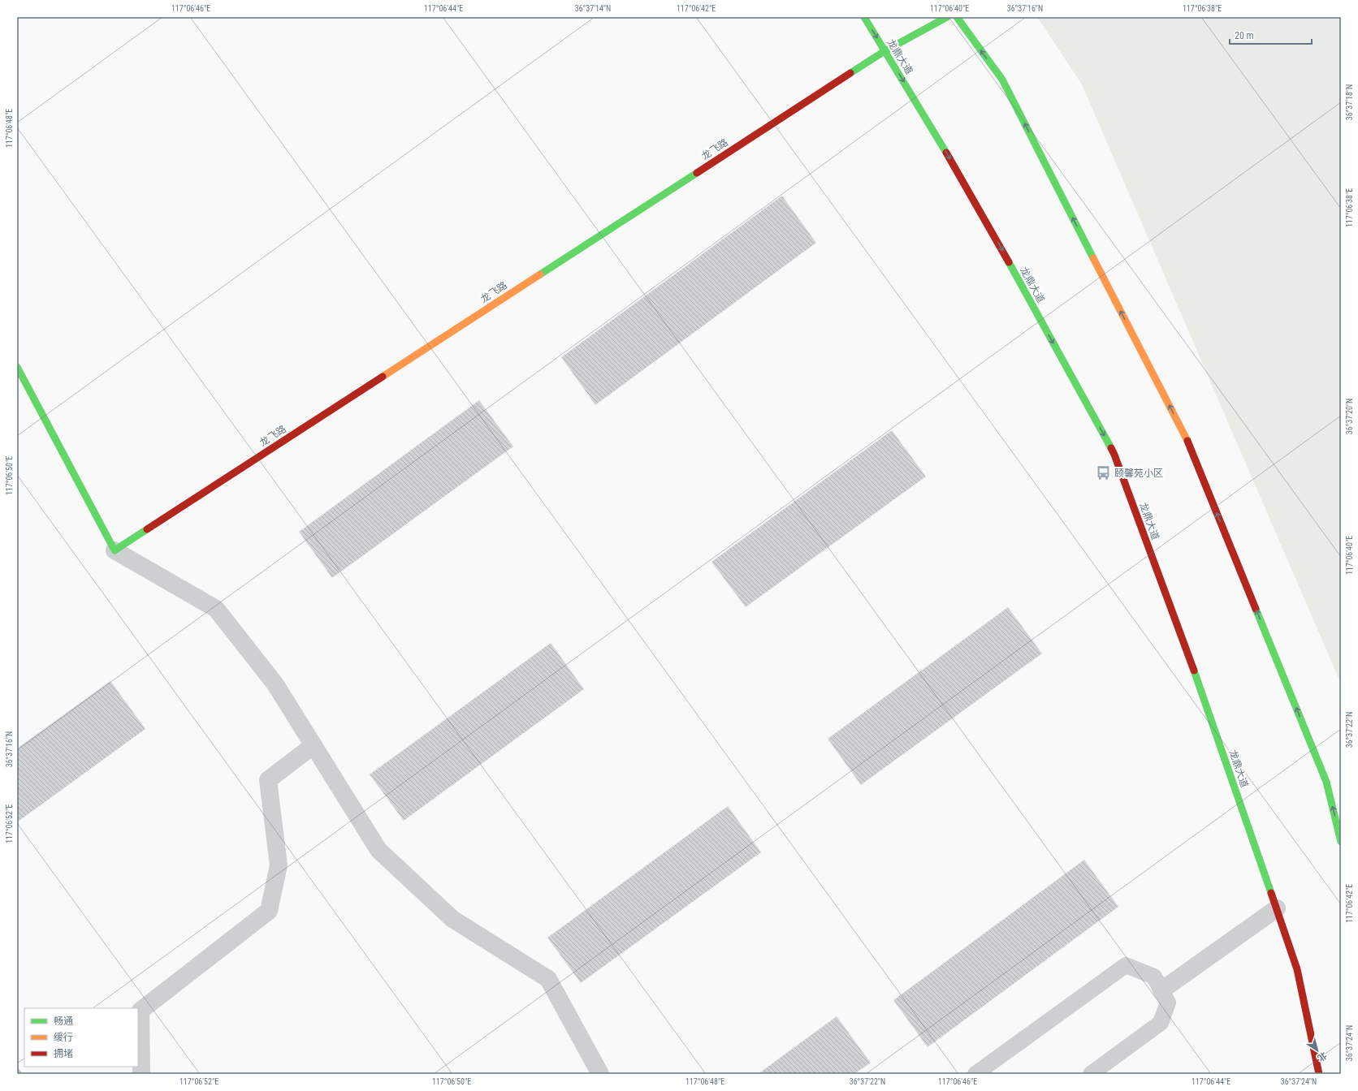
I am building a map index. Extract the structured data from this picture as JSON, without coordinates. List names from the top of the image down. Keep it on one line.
{"streets":{"main road":["龙鼎大道","龙飞路"]},"crossings":[["龙鼎大道","龙飞路"]],"one_way":["龙鼎大道"],"places":{"bus stop":["颐馨苑小区"]},"legend":["畅通","缓行","拥堵"],"scale_bar":"20 m","north":"bottom right","coordinates":["117°06'46\"E","117°06'44\"E","36°37'14\"N","117°06'42\"E","117°06'40\"E","36°37'16\"N","117°06'38\"E","36°37'18\"N","117°06'48\"E","36°37'20\"N","117°06'50\"E","36°37'22\"N","117°06'52\"E","36°37'24\"N"]}
